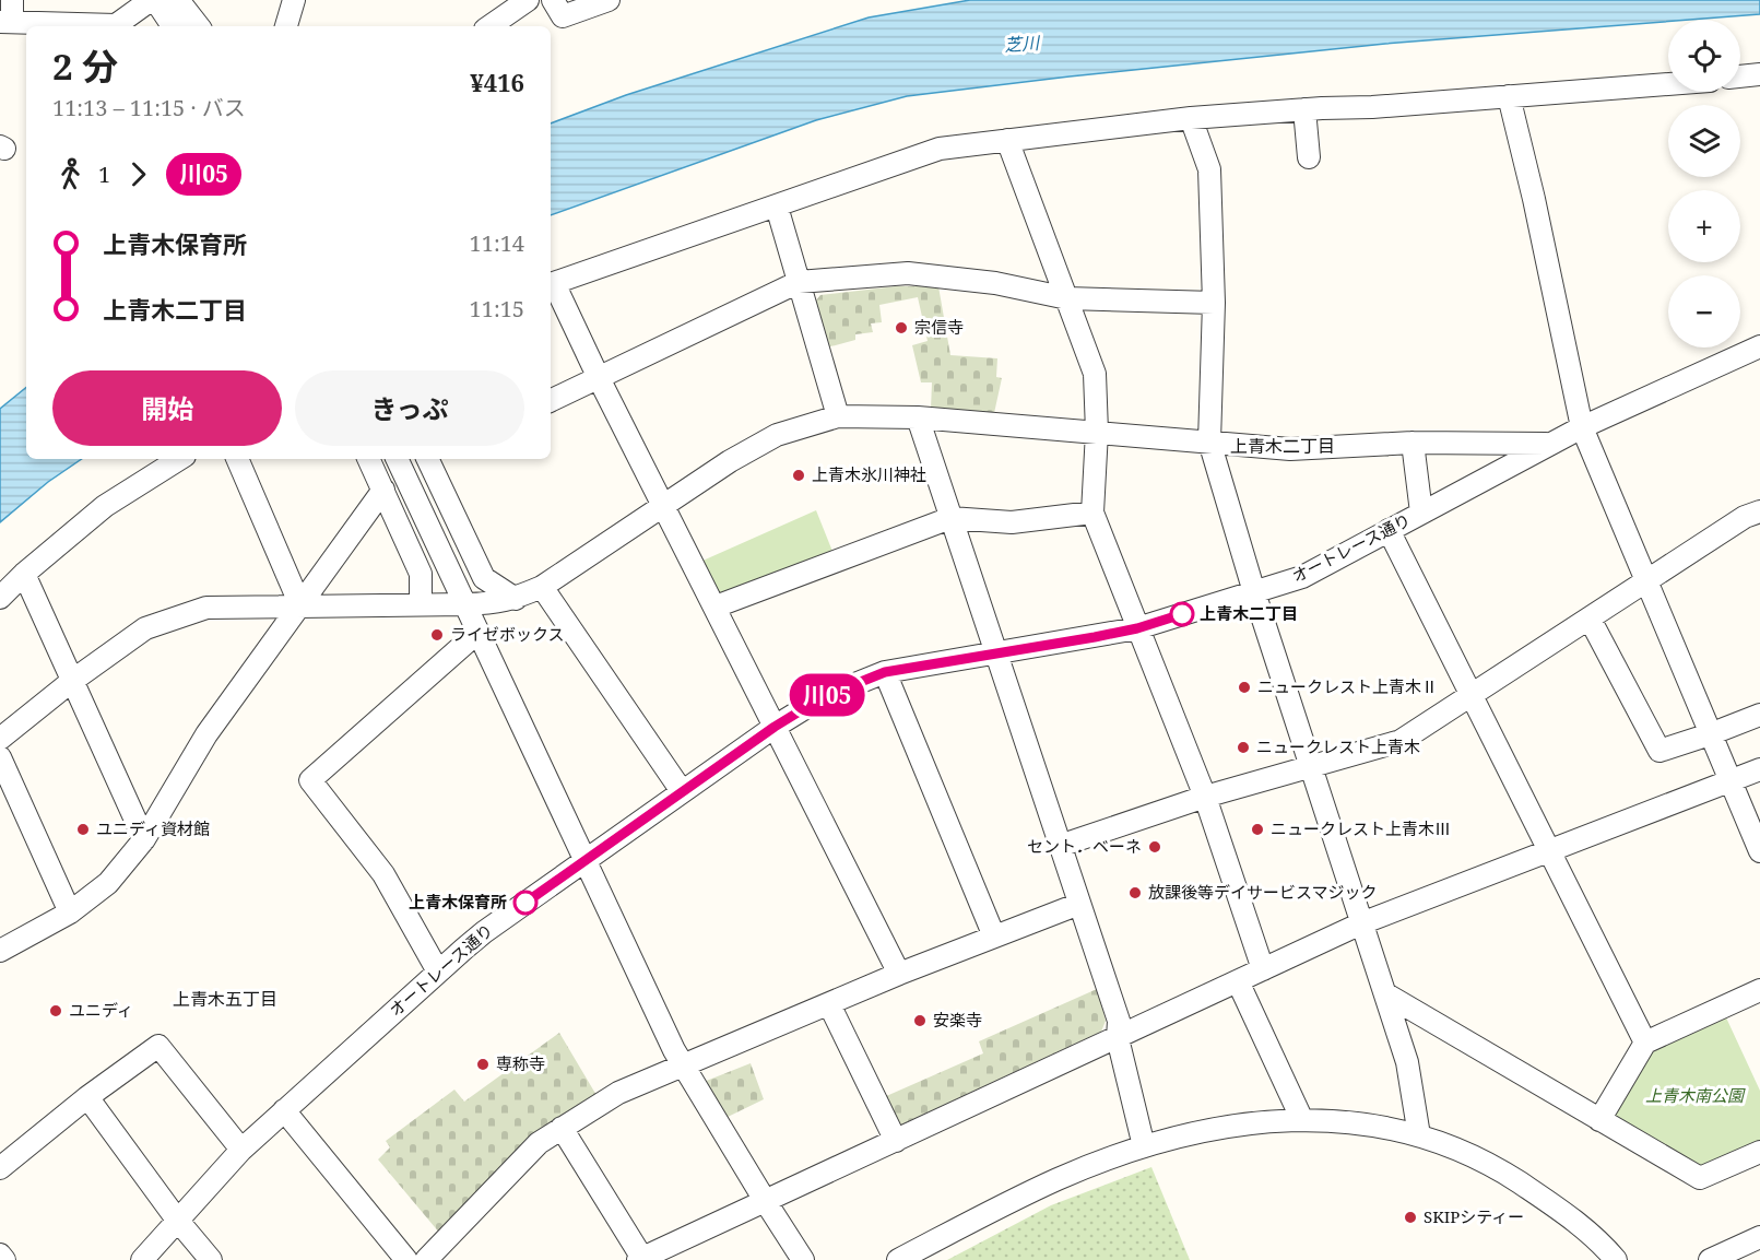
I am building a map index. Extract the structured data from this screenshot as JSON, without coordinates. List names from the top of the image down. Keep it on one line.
{"streets":{"street":["オートレース通り"]},"districts":["上青木二丁目","上青木五丁目"],"water":["芝川"],"parks":["上青木南公園"],"places":["宗信寺","上青木氷川神社","上青木二丁目","ライゼボックス","ニュークレスト上青木Ⅱ","ニュークレスト上青木","ユニディ資材館","ニュークレスト上青木Ⅲ","セント．ベーネ","放課後等デイサービスマジック","上青木保育所","ユニディ","安楽寺","専称寺","SKIPシティー"],"lines":["bus line 川05"],"page":{"on_map":"川05","map_buttons":["+","−"],"heading":["2 分","11:13 – 11:15 · バス","¥416"],"legs":["1","川05"],"list":[{"name":"上青木保育所","value":"11:14"},{"name":"上青木二丁目","value":"11:15"}],"buttons":["開始","きっぷ"]}}
